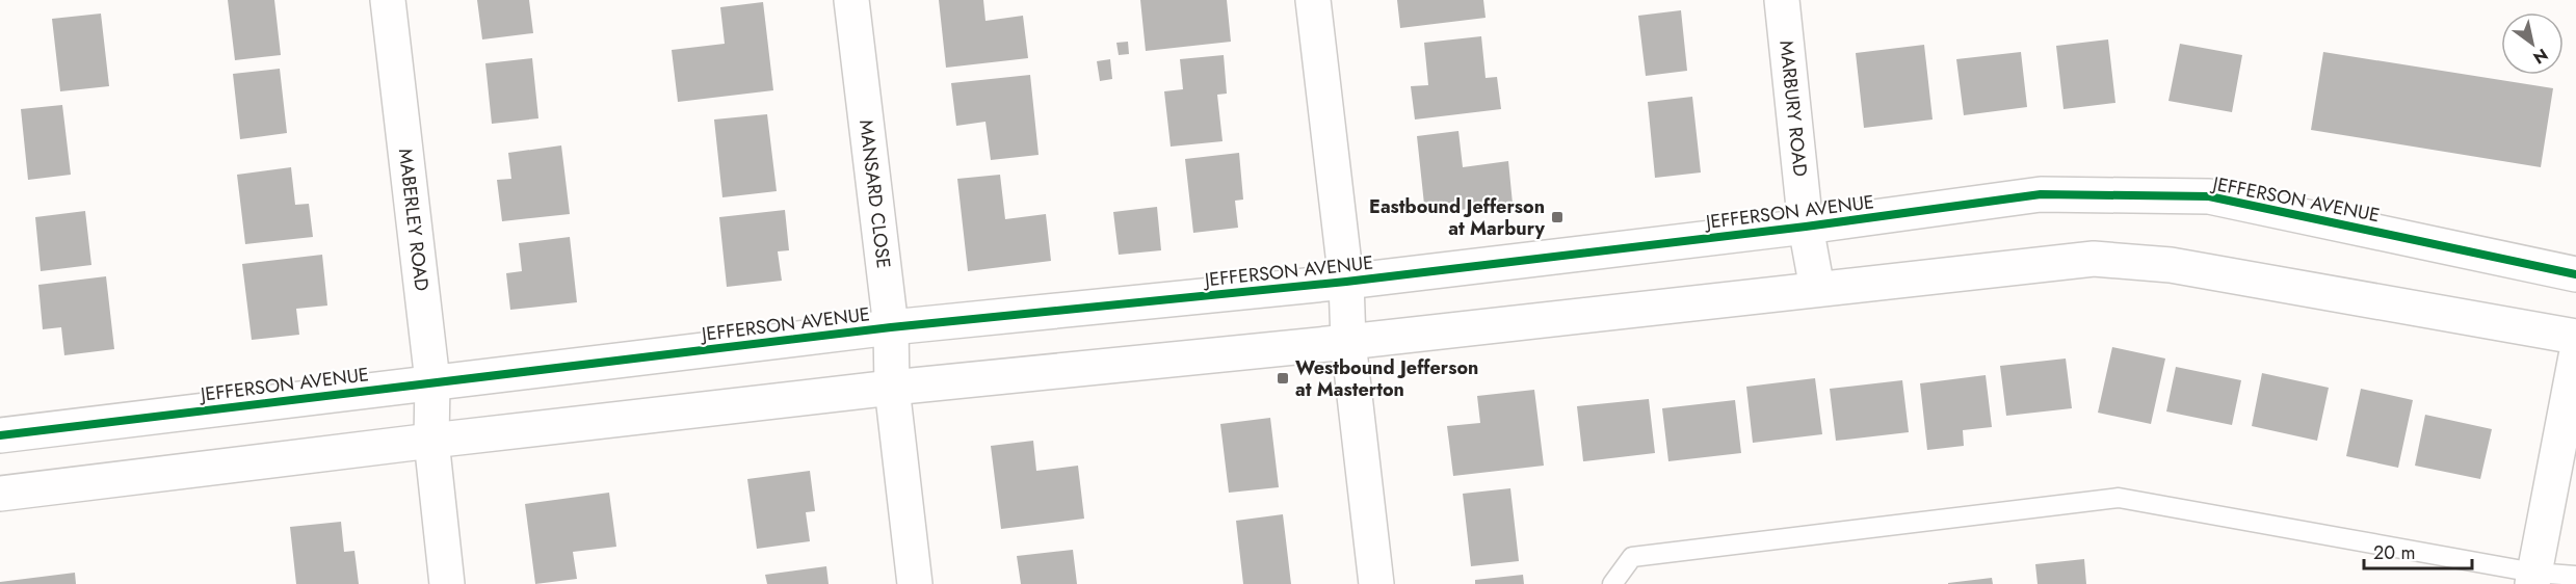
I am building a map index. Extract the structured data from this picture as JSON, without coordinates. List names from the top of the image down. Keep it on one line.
{"streets":{"street":["MARBURY ROAD","MANSARD CLOSE","JEFFERSON AVENUE","MABERLEY ROAD"]},"crossings":[["MARBURY ROAD","JEFFERSON AVENUE"],["MANSARD CLOSE","JEFFERSON AVENUE"],["JEFFERSON AVENUE","MABERLEY ROAD"]],"places":{"transit":["Eastbound Jefferson at Marbury","Westbound Jefferson at Masterton"]},"scale_bar":"20 m","north":"bottom right"}
